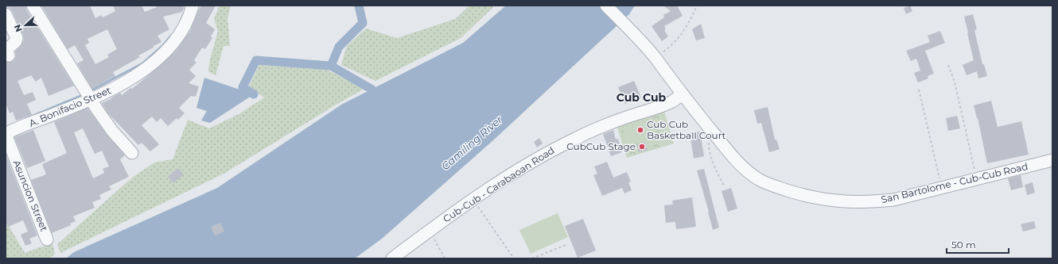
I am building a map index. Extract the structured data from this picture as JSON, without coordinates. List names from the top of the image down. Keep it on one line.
{"streets":{"street":["A. Bonifacio Street","San Bartolome - Cub-Cub Road","Cub-Cub - Carabaoan Road","Asuncion Street"]},"crossings":[["A. Bonifacio Street","Asuncion Street"],["San Bartolome - Cub-Cub Road","Cub-Cub - Carabaoan Road"]],"districts":["Cub Cub"],"water":["Camiling River"],"places":["Cub Cub Basketball Court","CubCub Stage"],"scale_bar":"50 m","north":"left"}
